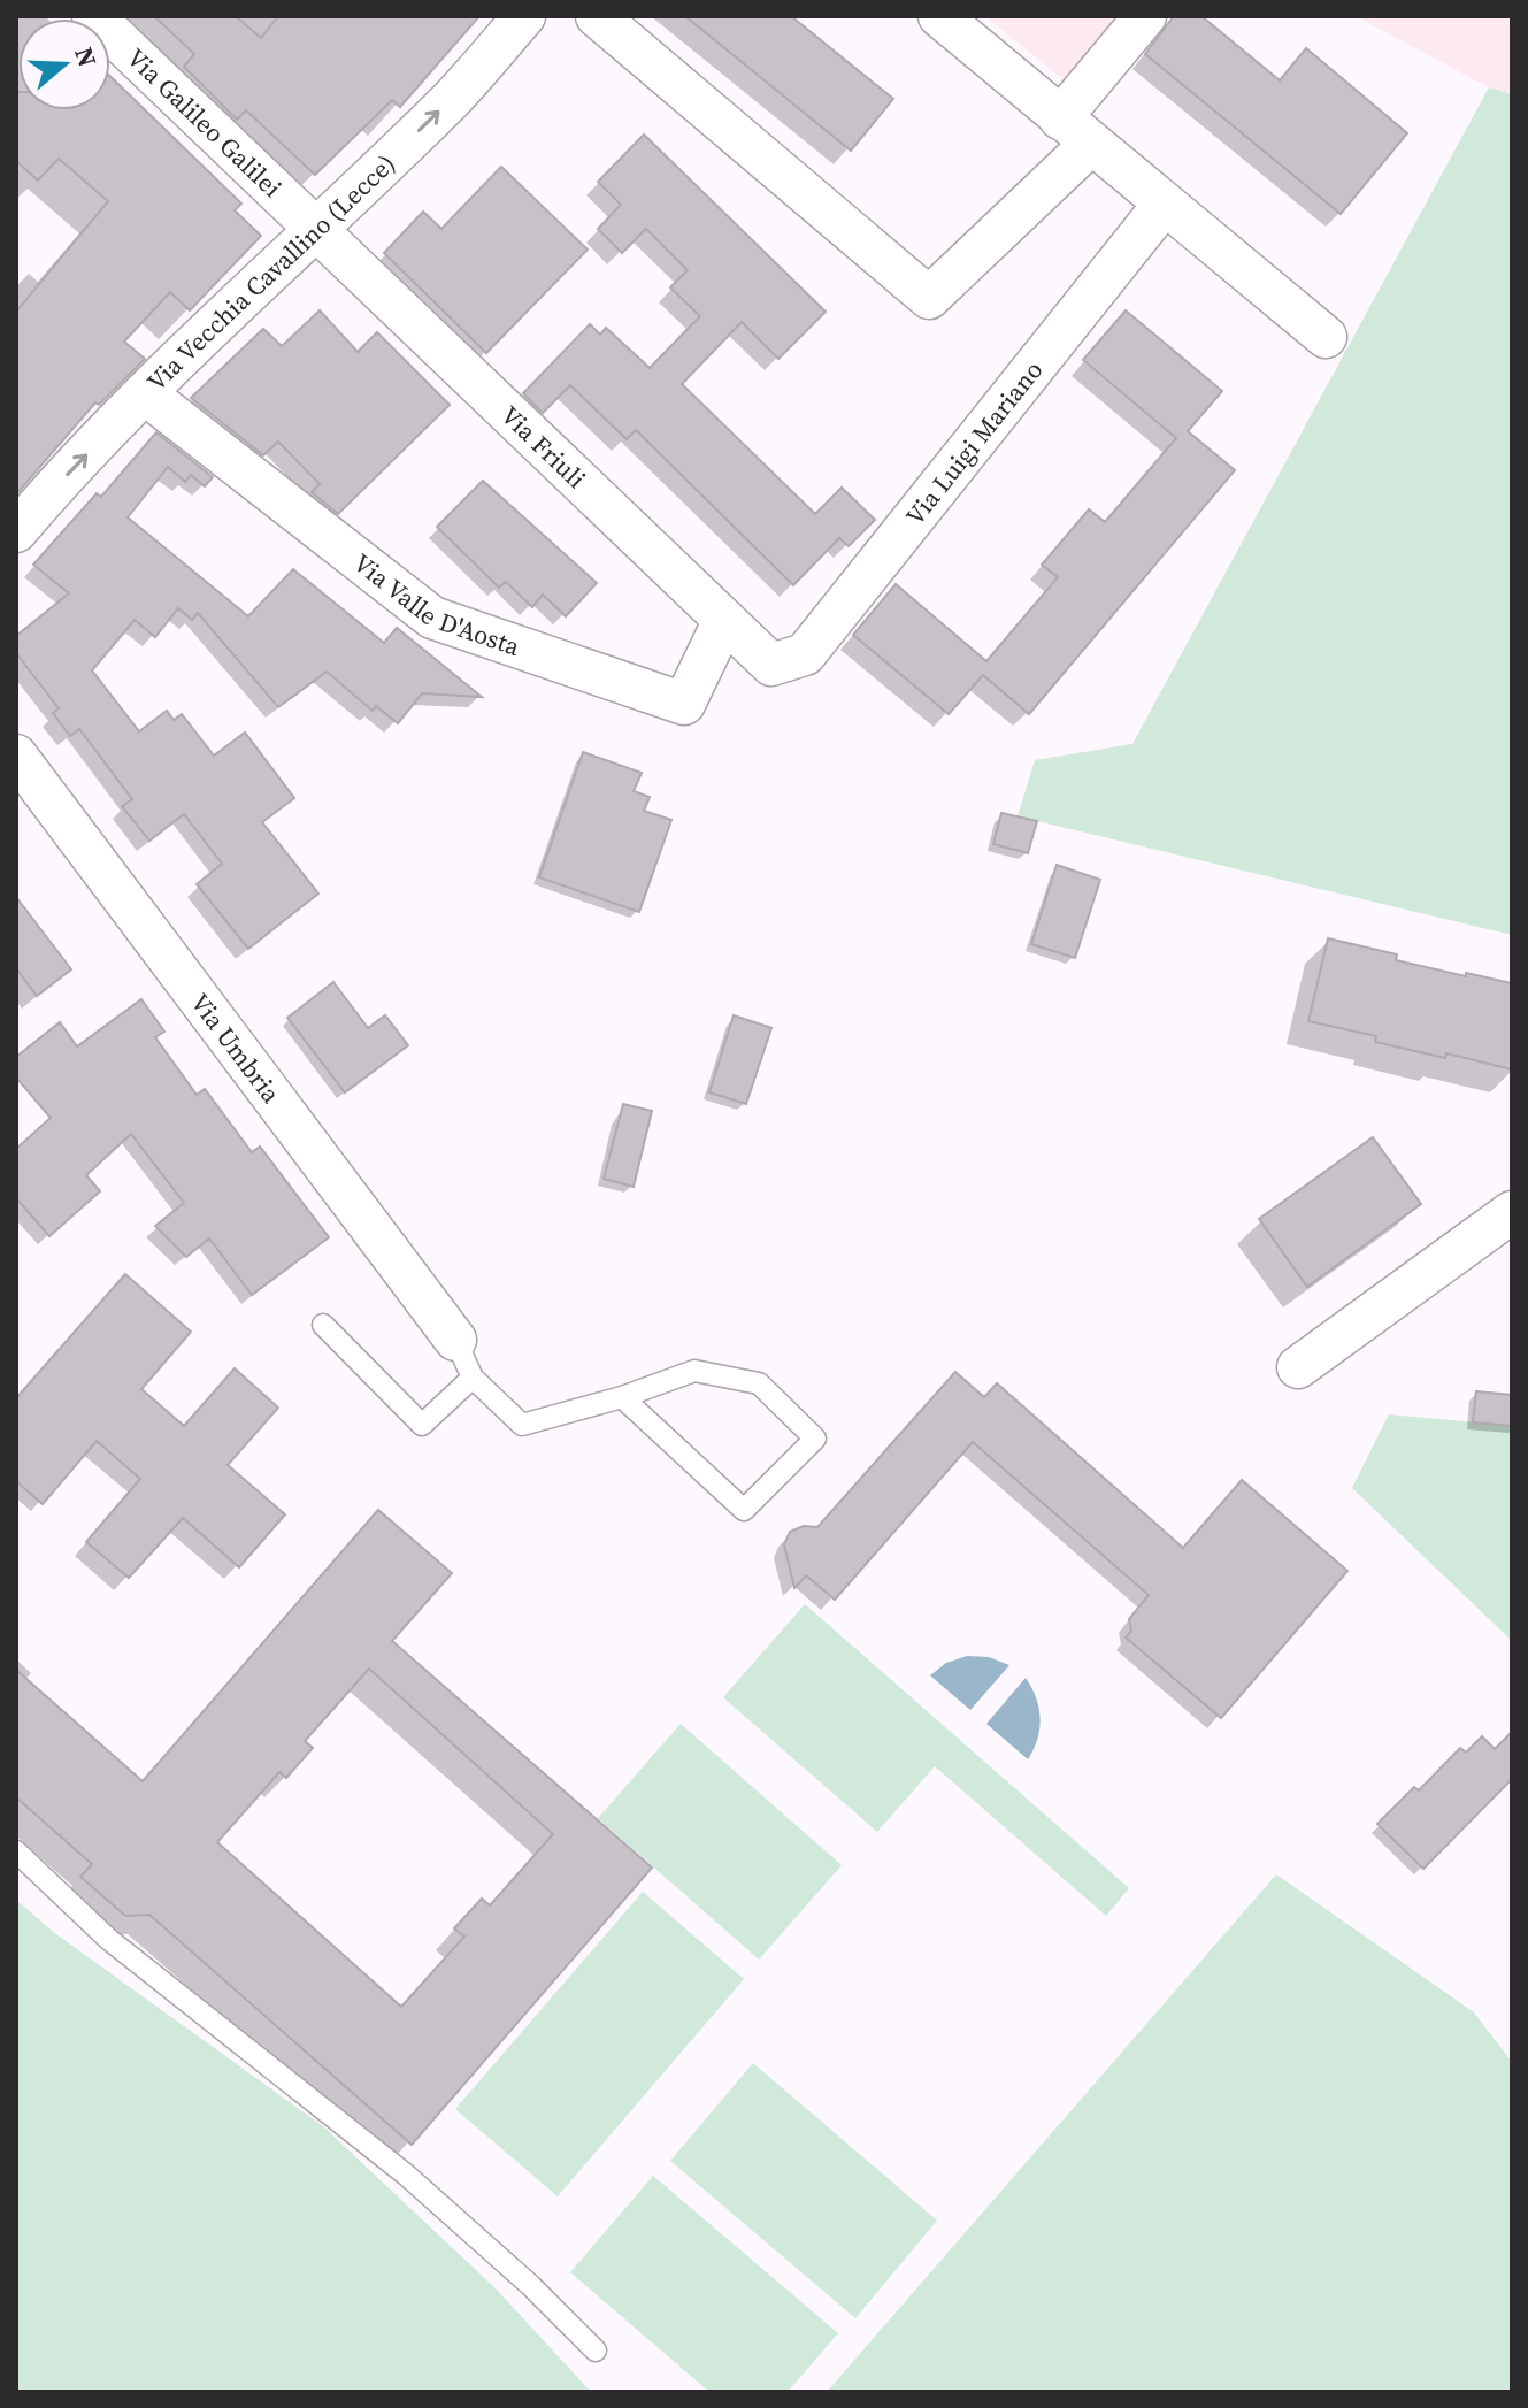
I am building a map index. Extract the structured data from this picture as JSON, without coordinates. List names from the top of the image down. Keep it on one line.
{"streets":{"street":["Via Galileo Galilei","Via Vecchia Cavallino (Lecce)","Via Luigi Mariano","Via Friuli","Via Valle D'Aosta","Via Umbria"]},"crossings":[["Via Galileo Galilei","Via Vecchia Cavallino (Lecce)"],["Via Galileo Galilei","Via Friuli"],["Via Vecchia Cavallino (Lecce)","Via Friuli"],["Via Vecchia Cavallino (Lecce)","Via Valle D'Aosta"],["Via Luigi Mariano","Via Friuli"],["Via Friuli","Via Valle D'Aosta"]],"one_way":["Via Vecchia Cavallino (Lecce)"],"north":"right"}
